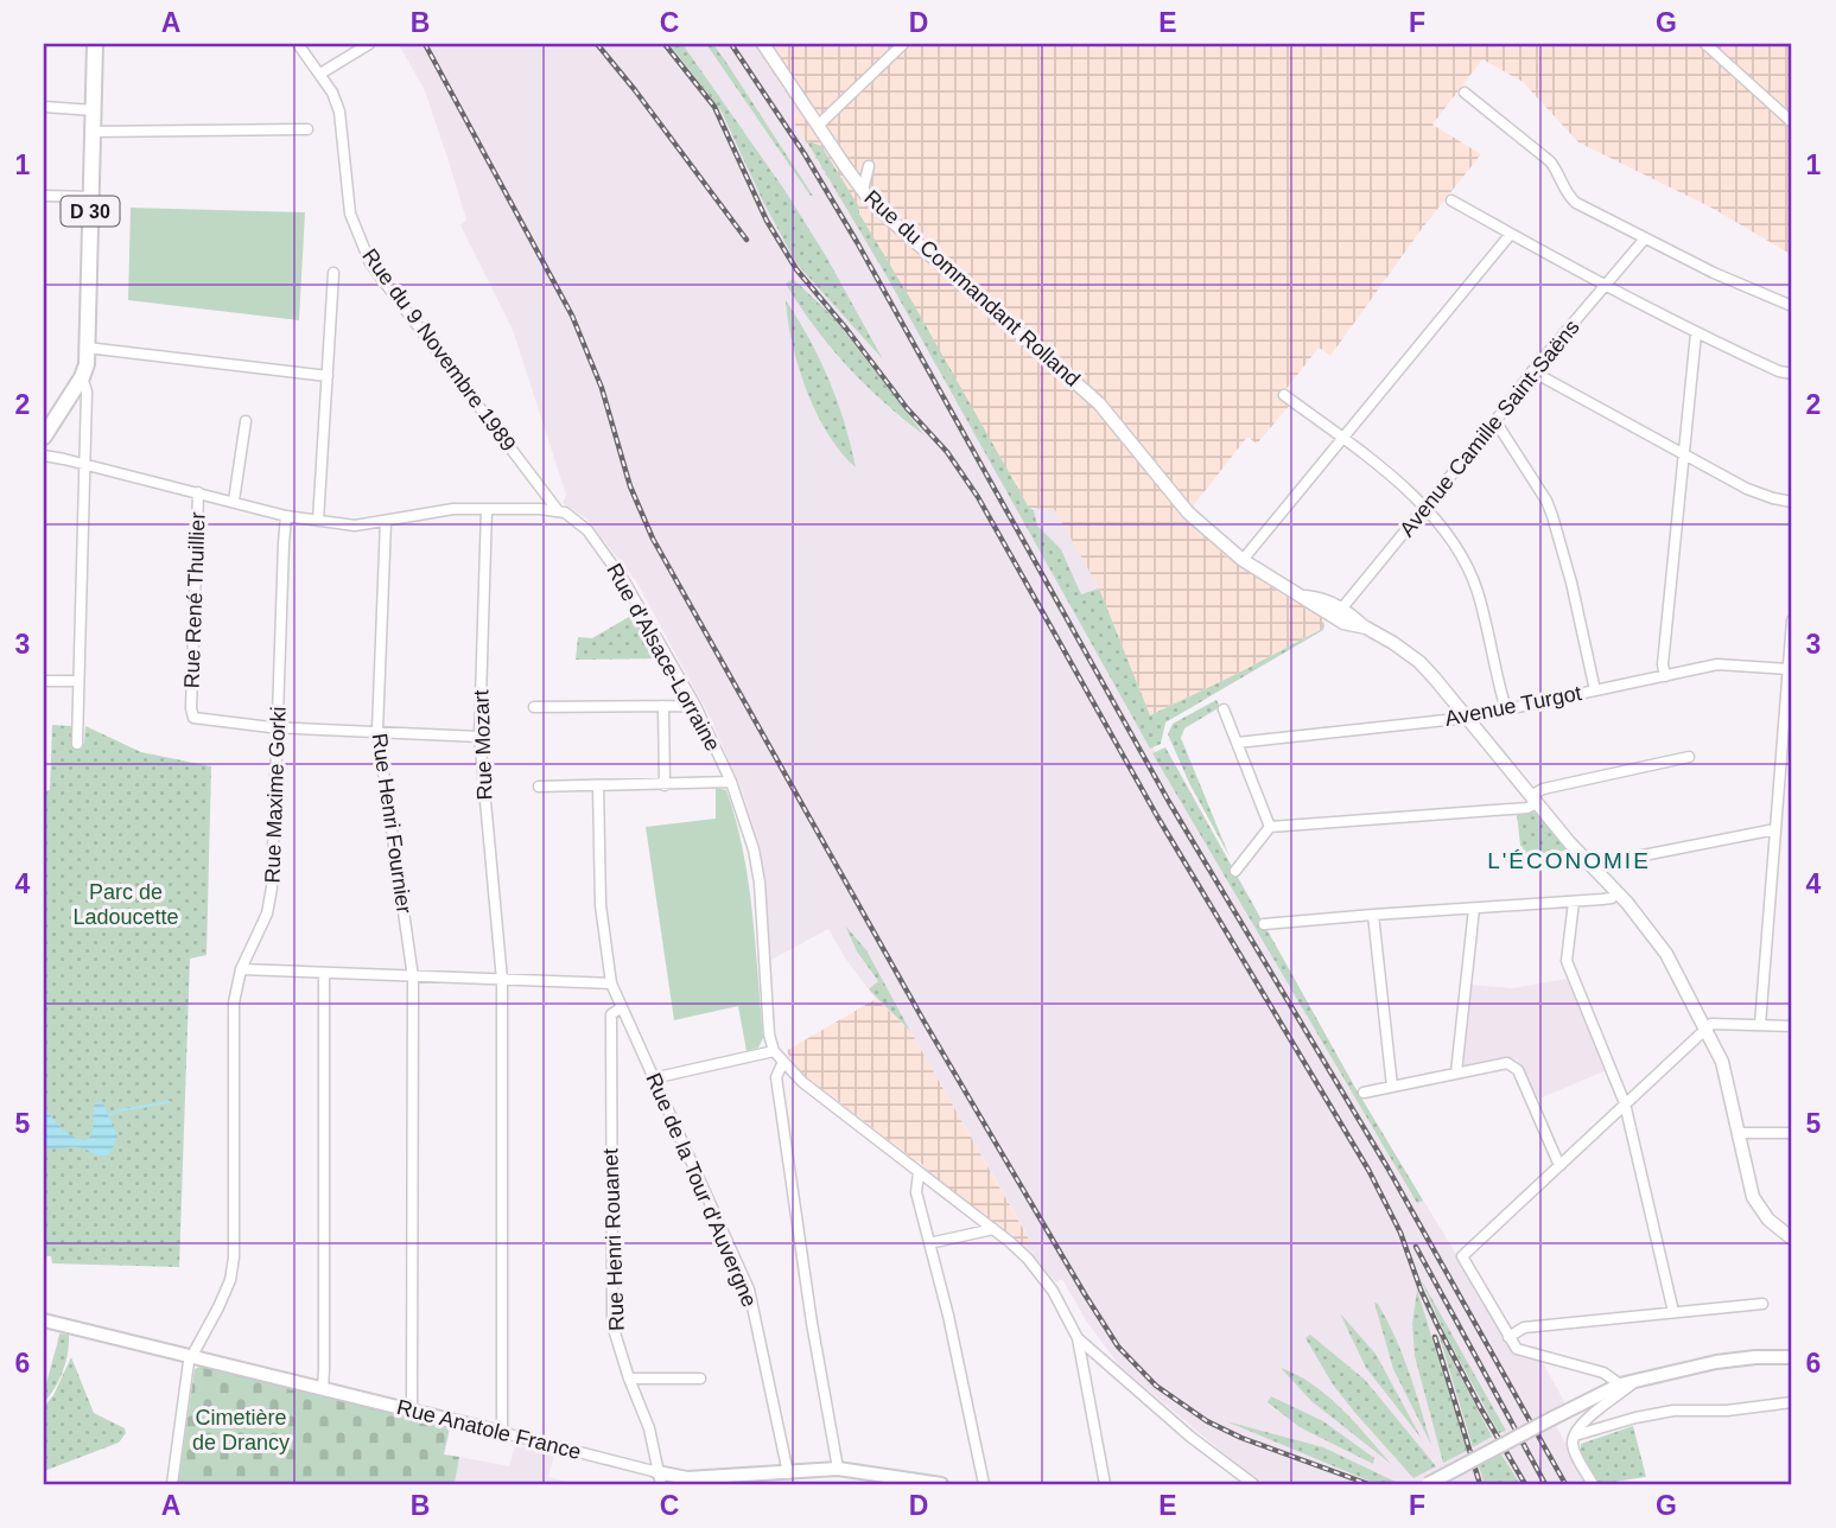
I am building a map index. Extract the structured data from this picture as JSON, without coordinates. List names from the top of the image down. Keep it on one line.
{"streets":{"main road":["D 30","Rue Anatole France"],"street":["Rue du Commandant Rolland","Rue du 9 Novembre 1989","Avenue Camille Saint-Saëns","Rue René Thuillier","Rue d'Alsace-Lorraine","Avenue Turgot","Rue Mozart","Rue Maxime Gorki","Rue Henri Fournier","Rue de la Tour d'Auvergne","Rue Henri Rouanet"]},"crossings":[["Rue du Commandant Rolland","Avenue Camille Saint-Saëns"],["Rue du Commandant Rolland","Avenue Turgot"],["Rue du 9 Novembre 1989","Rue d'Alsace-Lorraine"],["Rue René Thuillier","Rue Mozart"],["Rue René Thuillier","Rue Maxime Gorki"],["Rue René Thuillier","Rue Henri Fournier"],["Rue Mozart","Rue Anatole France"],["Rue Maxime Gorki","Rue Anatole France"],["Rue Henri Fournier","Rue Anatole France"],["Rue de la Tour d'Auvergne","Rue Henri Rouanet"],["Rue de la Tour d'Auvergne","Rue Anatole France"],["Rue Henri Rouanet","Rue Anatole France"]],"districts":["L'ÉCONOMIE"],"parks":["Parc de Ladoucette","Cimetière de Drancy"],"grid":{"columns":["A","B","C","D","E","F","G"],"rows":["1","2","3","4","5","6"]}}
